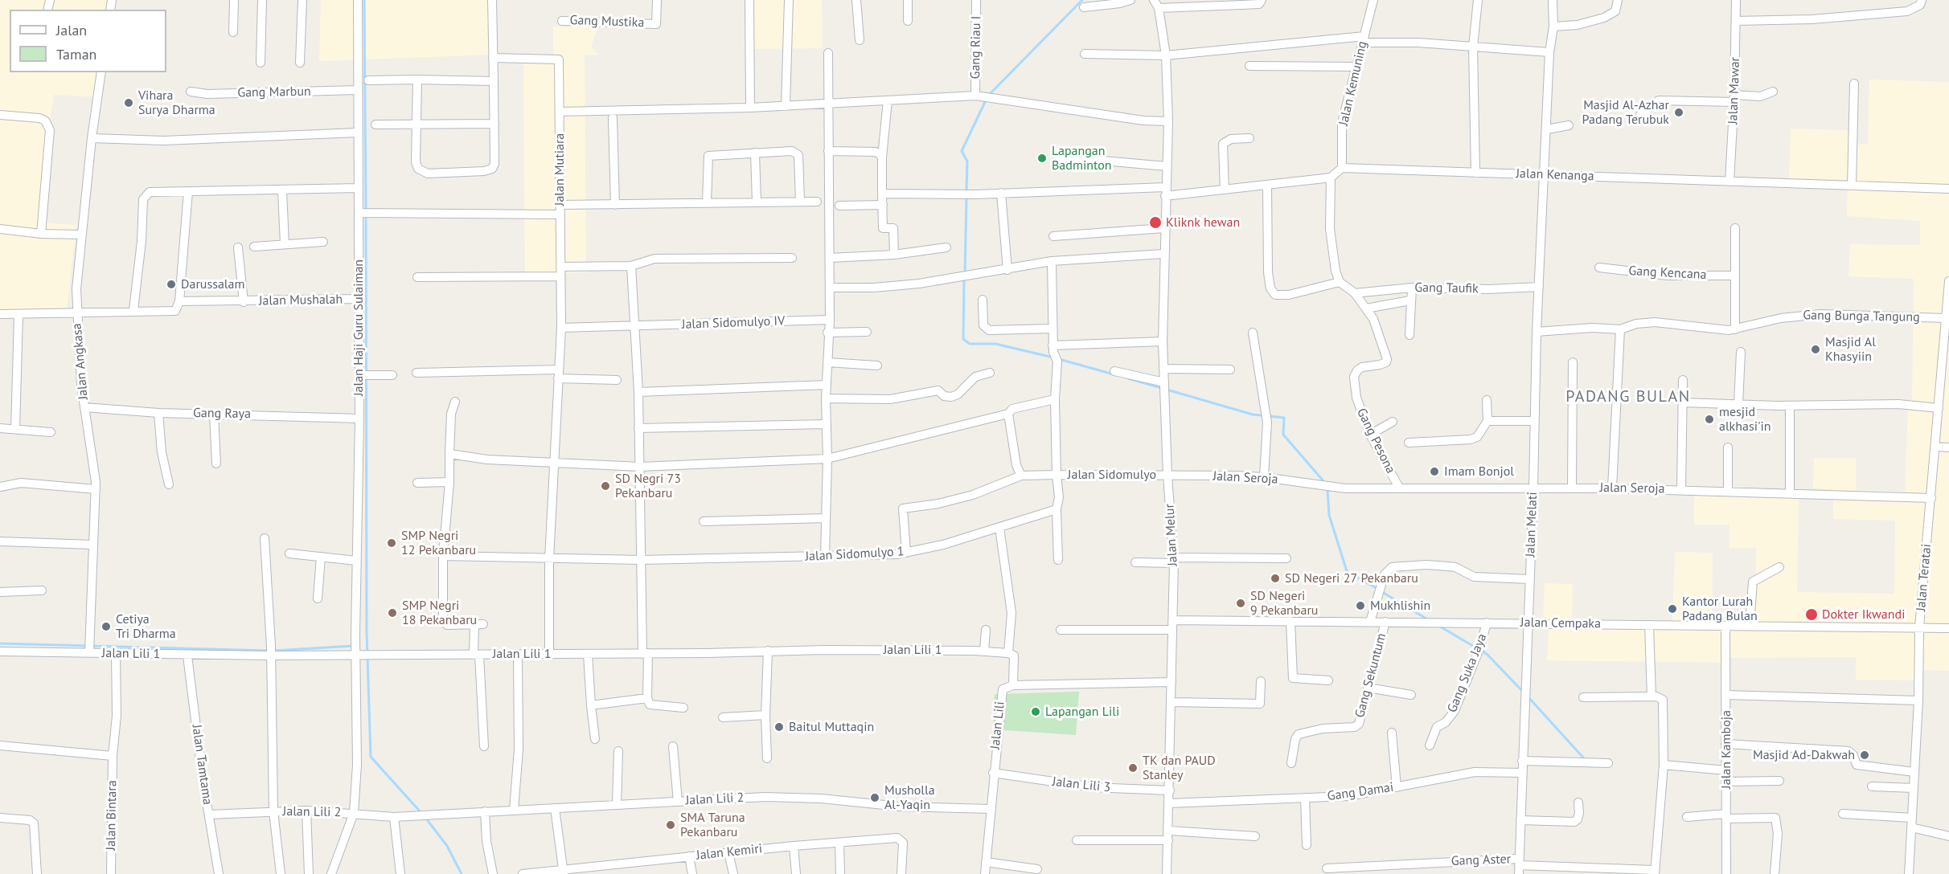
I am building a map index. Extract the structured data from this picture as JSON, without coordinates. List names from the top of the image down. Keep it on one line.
{"streets":{"street":["Gang Mustika","Gang Riau I","Jalan Kemuning","Jalan Mawar","Gang Marbun","Jalan Mutiara","Jalan Kenanga","Gang Kencana","Gang Taufik","Jalan Mushalah","Gang Bunga Tangung","Jalan Sidomulyo IV","Jalan Haji Guru Sulaiman","Jalan Angkasa","Gang Raya","Gang Pesona","Jalan Sidomulyo","Jalan Seroja","Jalan Melati","Jalan Melur","Jalan Sidomulyo 1","Jalan Teratai","Jalan Cempaka","Jalan Lili 1","Gang Suka Jaya","Gang Sekuntum","Jalan Lili","Jalan Kamboja","Jalan Tamtama","Jalan Lili 3","Gang Damai","Jalan Lili 2","Jalan Bintara","Jalan Kemiri","Gang Aster"]},"crossings":[["Jalan Kemuning","Jalan Kenanga"],["Jalan Mawar","Jalan Kenanga"],["Gang Marbun","Jalan Haji Guru Sulaiman"],["Jalan Mutiara","Jalan Sidomulyo 1"],["Jalan Mutiara","Jalan Lili 1"],["Jalan Kenanga","Jalan Melati"],["Gang Taufik","Gang Pesona"],["Gang Taufik","Jalan Melati"],["Jalan Mushalah","Jalan Haji Guru Sulaiman"],["Gang Bunga Tangung","Jalan Melati"],["Gang Bunga Tangung","Jalan Teratai"],["Jalan Haji Guru Sulaiman","Gang Raya"],["Jalan Haji Guru Sulaiman","Jalan Lili 1"],["Jalan Haji Guru Sulaiman","Jalan Lili 2"],["Jalan Angkasa","Gang Raya"],["Jalan Angkasa","Jalan Lili 1"],["Gang Pesona","Jalan Seroja"],["Jalan Sidomulyo","Jalan Seroja"],["Jalan Sidomulyo","Jalan Melur"],["Jalan Seroja","Jalan Melati"],["Jalan Seroja","Jalan Melur"],["Jalan Seroja","Jalan Teratai"],["Jalan Melati","Jalan Cempaka"],["Jalan Melati","Gang Damai"],["Jalan Melati","Gang Aster"],["Jalan Melur","Jalan Cempaka"],["Jalan Melur","Jalan Lili"],["Jalan Melur","Jalan Lili 3"],["Jalan Melur","Gang Damai"],["Jalan Teratai","Jalan Cempaka"],["Jalan Cempaka","Gang Suka Jaya"],["Jalan Cempaka","Gang Sekuntum"],["Jalan Cempaka","Jalan Kamboja"],["Jalan Lili 1","Jalan Tamtama"],["Jalan Lili 1","Jalan Bintara"],["Jalan Lili","Jalan Lili 3"],["Jalan Lili","Jalan Lili 2"],["Jalan Tamtama","Jalan Lili 2"]],"districts":["PADANG BULAN"],"places":["Vihara Surya Dharma","Masjid Al-Azhar Padang Terubuk","Lapangan Badminton","Kliknk hewan","Darussalam","Masjid Al Khasyiin","mesjid alkhasi'in","Imam Bonjol","SD Negri 73 Pekanbaru","SMP Negri 12 Pekanbaru","SD Negeri 27 Pekanbaru","SD Negeri 9 Pekanbaru","Mukhlishin","Kantor Lurah Padang Bulan","SMP Negri 18 Pekanbaru","Dokter Ikwandi","Cetiya Tri Dharma","Lapangan Lili","Baitul Muttaqin","Masjid Ad-Dakwah","TK dan PAUD Stanley","Musholla Al-Yaqin","SMA Taruna Pekanbaru"],"legend":["Jalan","Taman"]}
